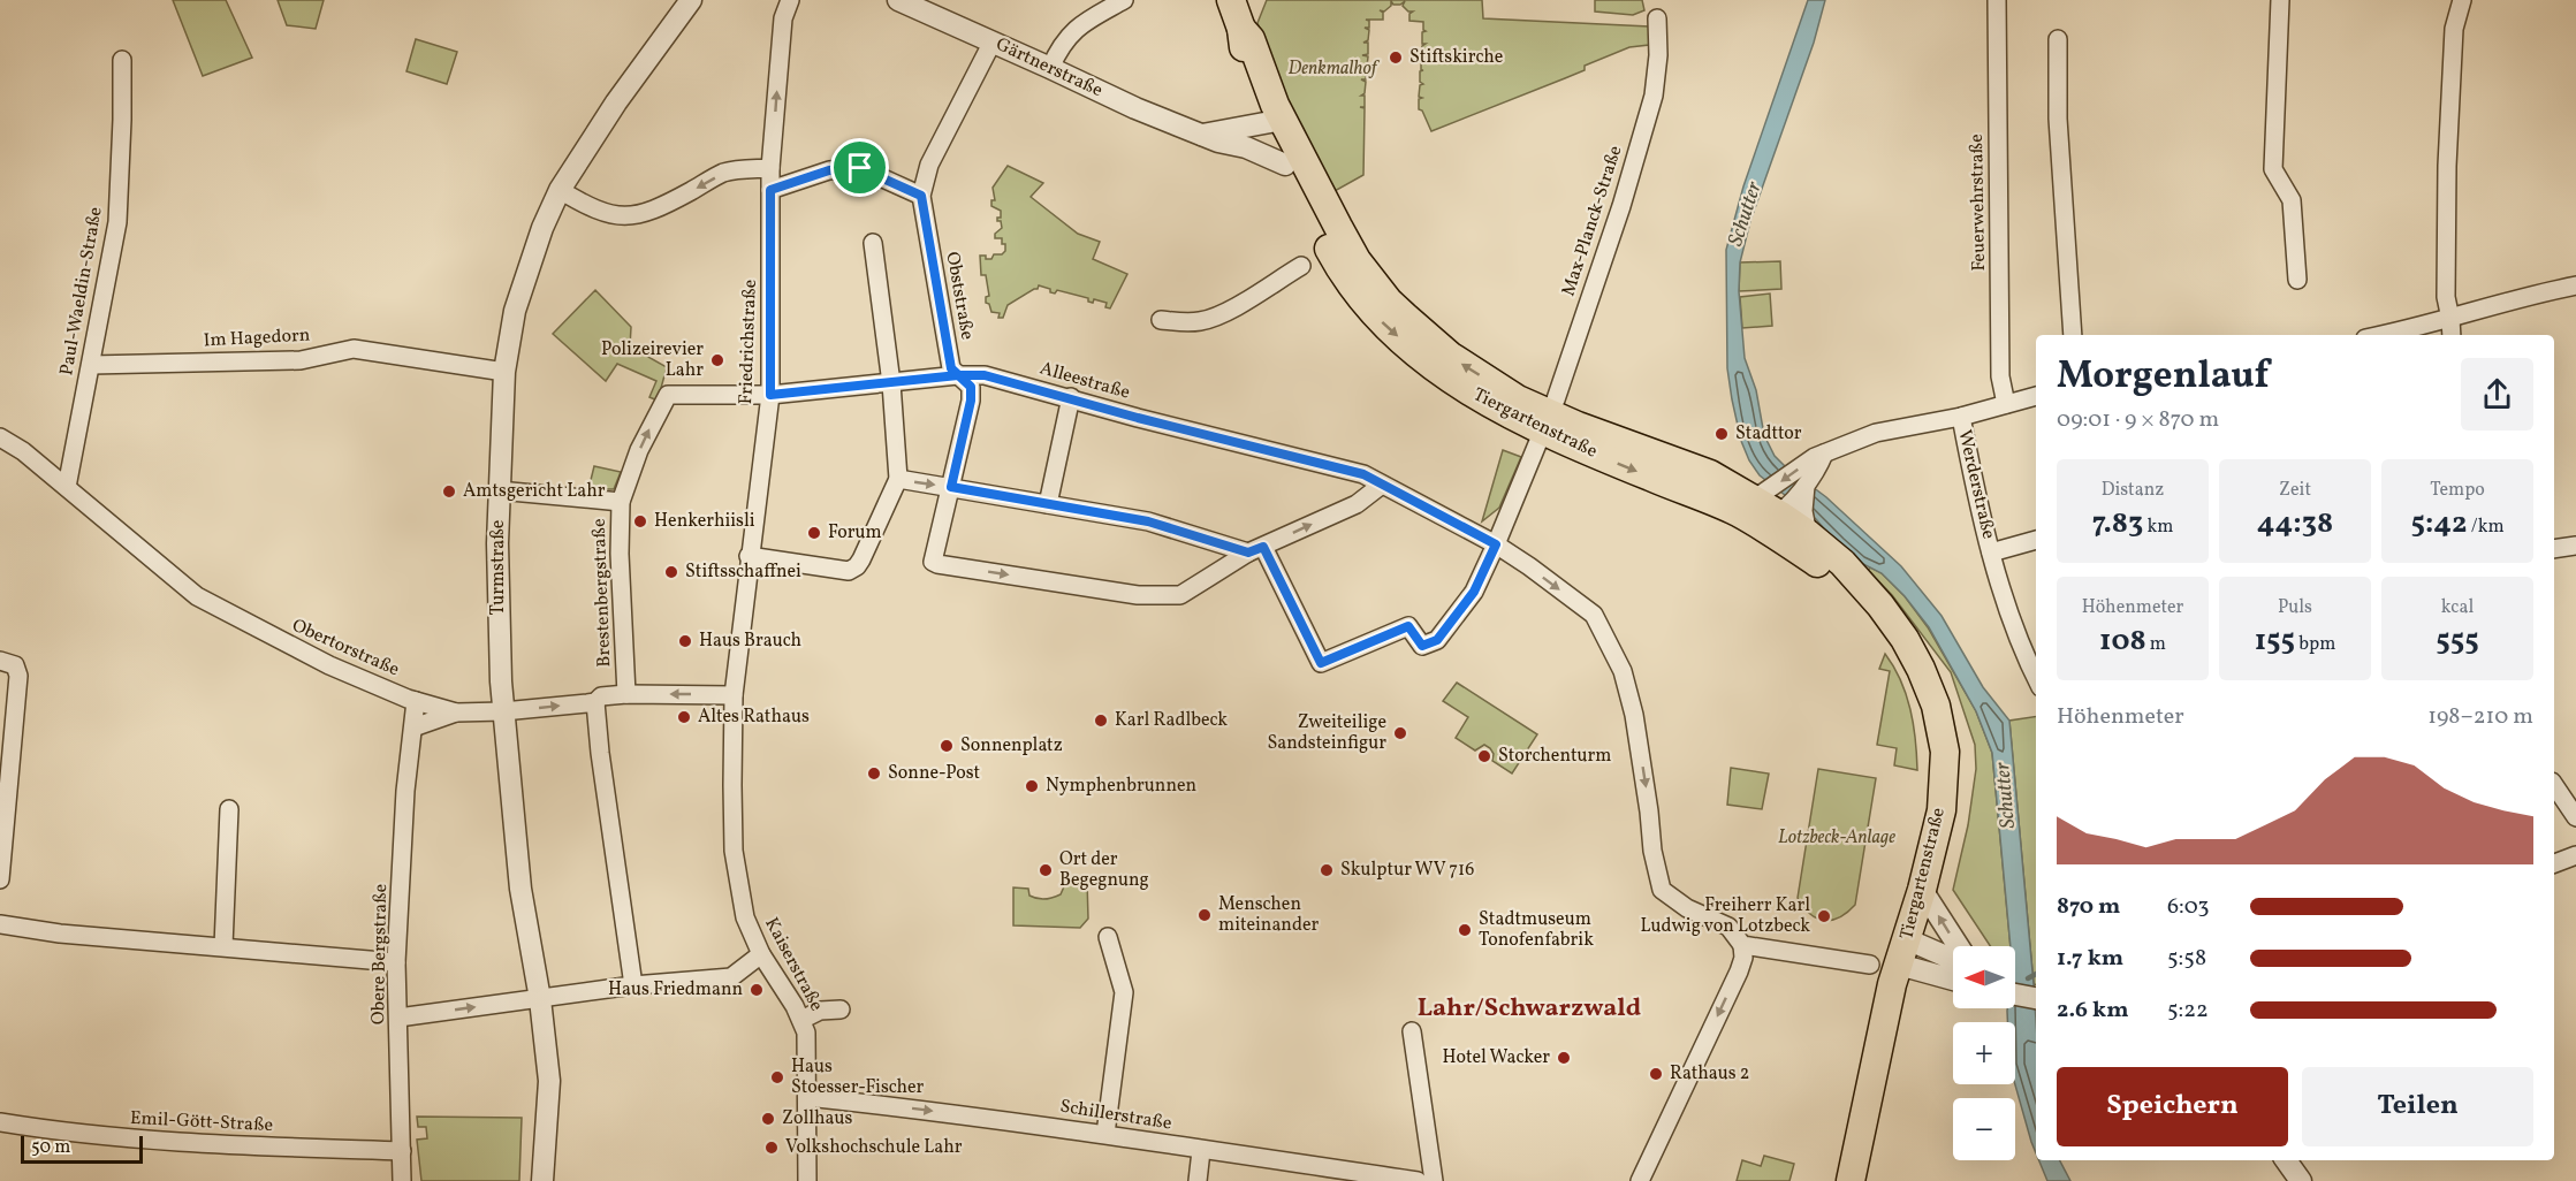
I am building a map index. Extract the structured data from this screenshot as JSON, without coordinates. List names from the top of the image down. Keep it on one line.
{"streets":{"main road":["Tiergartenstraße"],"street":["Gärtnerstraße","Feuerwehrstraße","Max-Planck-Straße","Paul-Waeldin-Straße","Obststraße","Im Hagedorn","Friedrichstraße","Alleestraße","Werderstraße","Turmstraße","Brestenbergstraße","Obertorstraße","Obere Bergstraße","Kaiserstraße","Schillerstraße","Emil-Gött-Straße"]},"crossings":[["Gärtnerstraße","Obststraße"],["Gärtnerstraße","Tiergartenstraße"],["Max-Planck-Straße","Obststraße"],["Max-Planck-Straße","Alleestraße"],["Max-Planck-Straße","Tiergartenstraße"],["Paul-Waeldin-Straße","Im Hagedorn"],["Paul-Waeldin-Straße","Obertorstraße"],["Obststraße","Alleestraße"],["Im Hagedorn","Turmstraße"],["Friedrichstraße","Alleestraße"],["Friedrichstraße","Brestenbergstraße"],["Friedrichstraße","Obertorstraße"],["Friedrichstraße","Kaiserstraße"],["Alleestraße","Brestenbergstraße"],["Turmstraße","Obertorstraße"],["Brestenbergstraße","Obertorstraße"],["Obertorstraße","Obere Bergstraße"],["Obertorstraße","Kaiserstraße"],["Obere Bergstraße","Emil-Gött-Straße"],["Kaiserstraße","Schillerstraße"]],"one_way":["Alleestraße","Brestenbergstraße","Schillerstraße"],"districts":["Lahr/Schwarzwald"],"water":["Schutter"],"parks":["Denkmalhof","Lotzbeck-Anlage"],"places":["Stiftskirche","Polizeirevier Lahr","Stadttor","Amtsgericht Lahr","Henkerhiisli","Forum","Stiftsschaffnei","Haus Brauch","Altes Rathaus","Karl Radlbeck","Zweiteilige Sandsteinfigur","Sonnenplatz","Storchenturm","Sonne-Post","Nymphenbrunnen","Ort der Begegnung","Skulptur WV 716","Menschen miteinander","Freiherr Karl Ludwig von Lotzbeck","Stadtmuseum Tonofenfabrik","Haus Friedmann","Hotel Wacker","Rathaus 2","Haus Stoesser-Fischer","Zollhaus","Volkshochschule Lahr"],"scale_bar":"50 m","north":"left","page":{"heading":["Morgenlauf","09:01 · 9 × 870 m"],"stats":[["Distanz","7.83 km"],["Zeit","44:38"],["Tempo","5:42 /km"],["Höhenmeter","108 m"],["Puls","155 bpm"],["kcal","555"]],"chart":["Höhenmeter","198–210 m"],"list":[{"name":"870 m","note":"6:03"},{"name":"1.7 km","note":"5:58"},{"name":"2.6 km","note":"5:22"}],"map_buttons":["+","−"],"buttons":["Speichern","Teilen"],"scale":"50 m"}}
